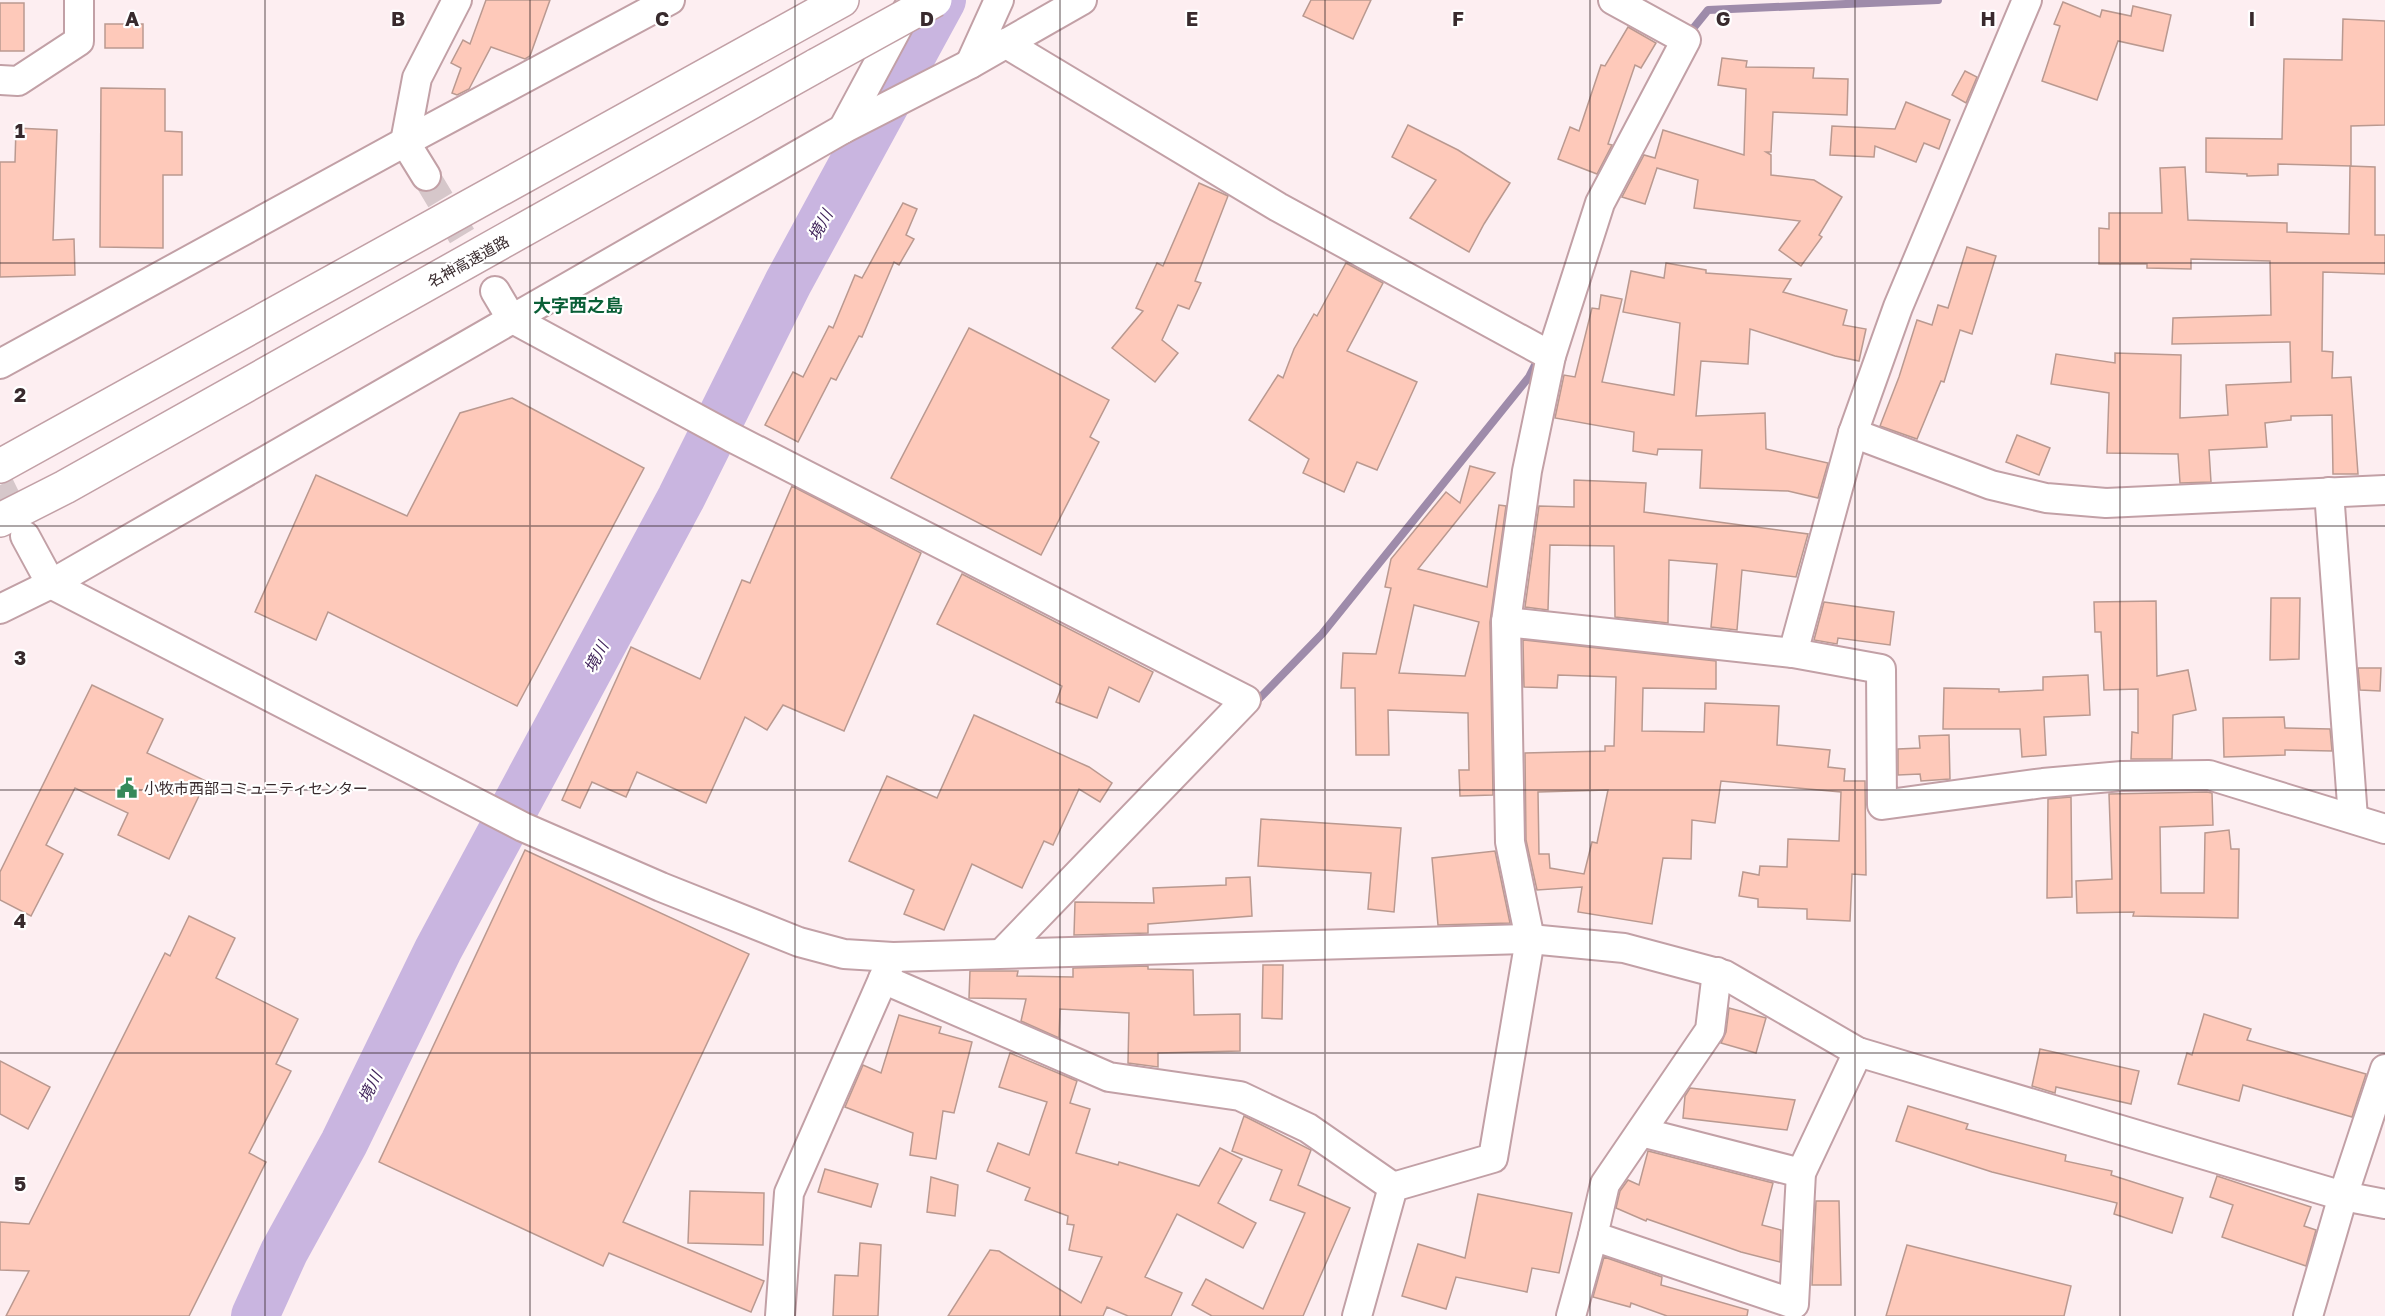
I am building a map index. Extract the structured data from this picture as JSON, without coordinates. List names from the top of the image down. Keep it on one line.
{"streets":{"highway":["名神高速道路"]},"districts":["大字西之島"],"water":["境川"],"places":{"public building":["小牧市西部コミュニティセンター"]},"grid":{"columns":["A","B","C","D","E","F","G","H","I"],"rows":["1","2","3","4","5"]}}
